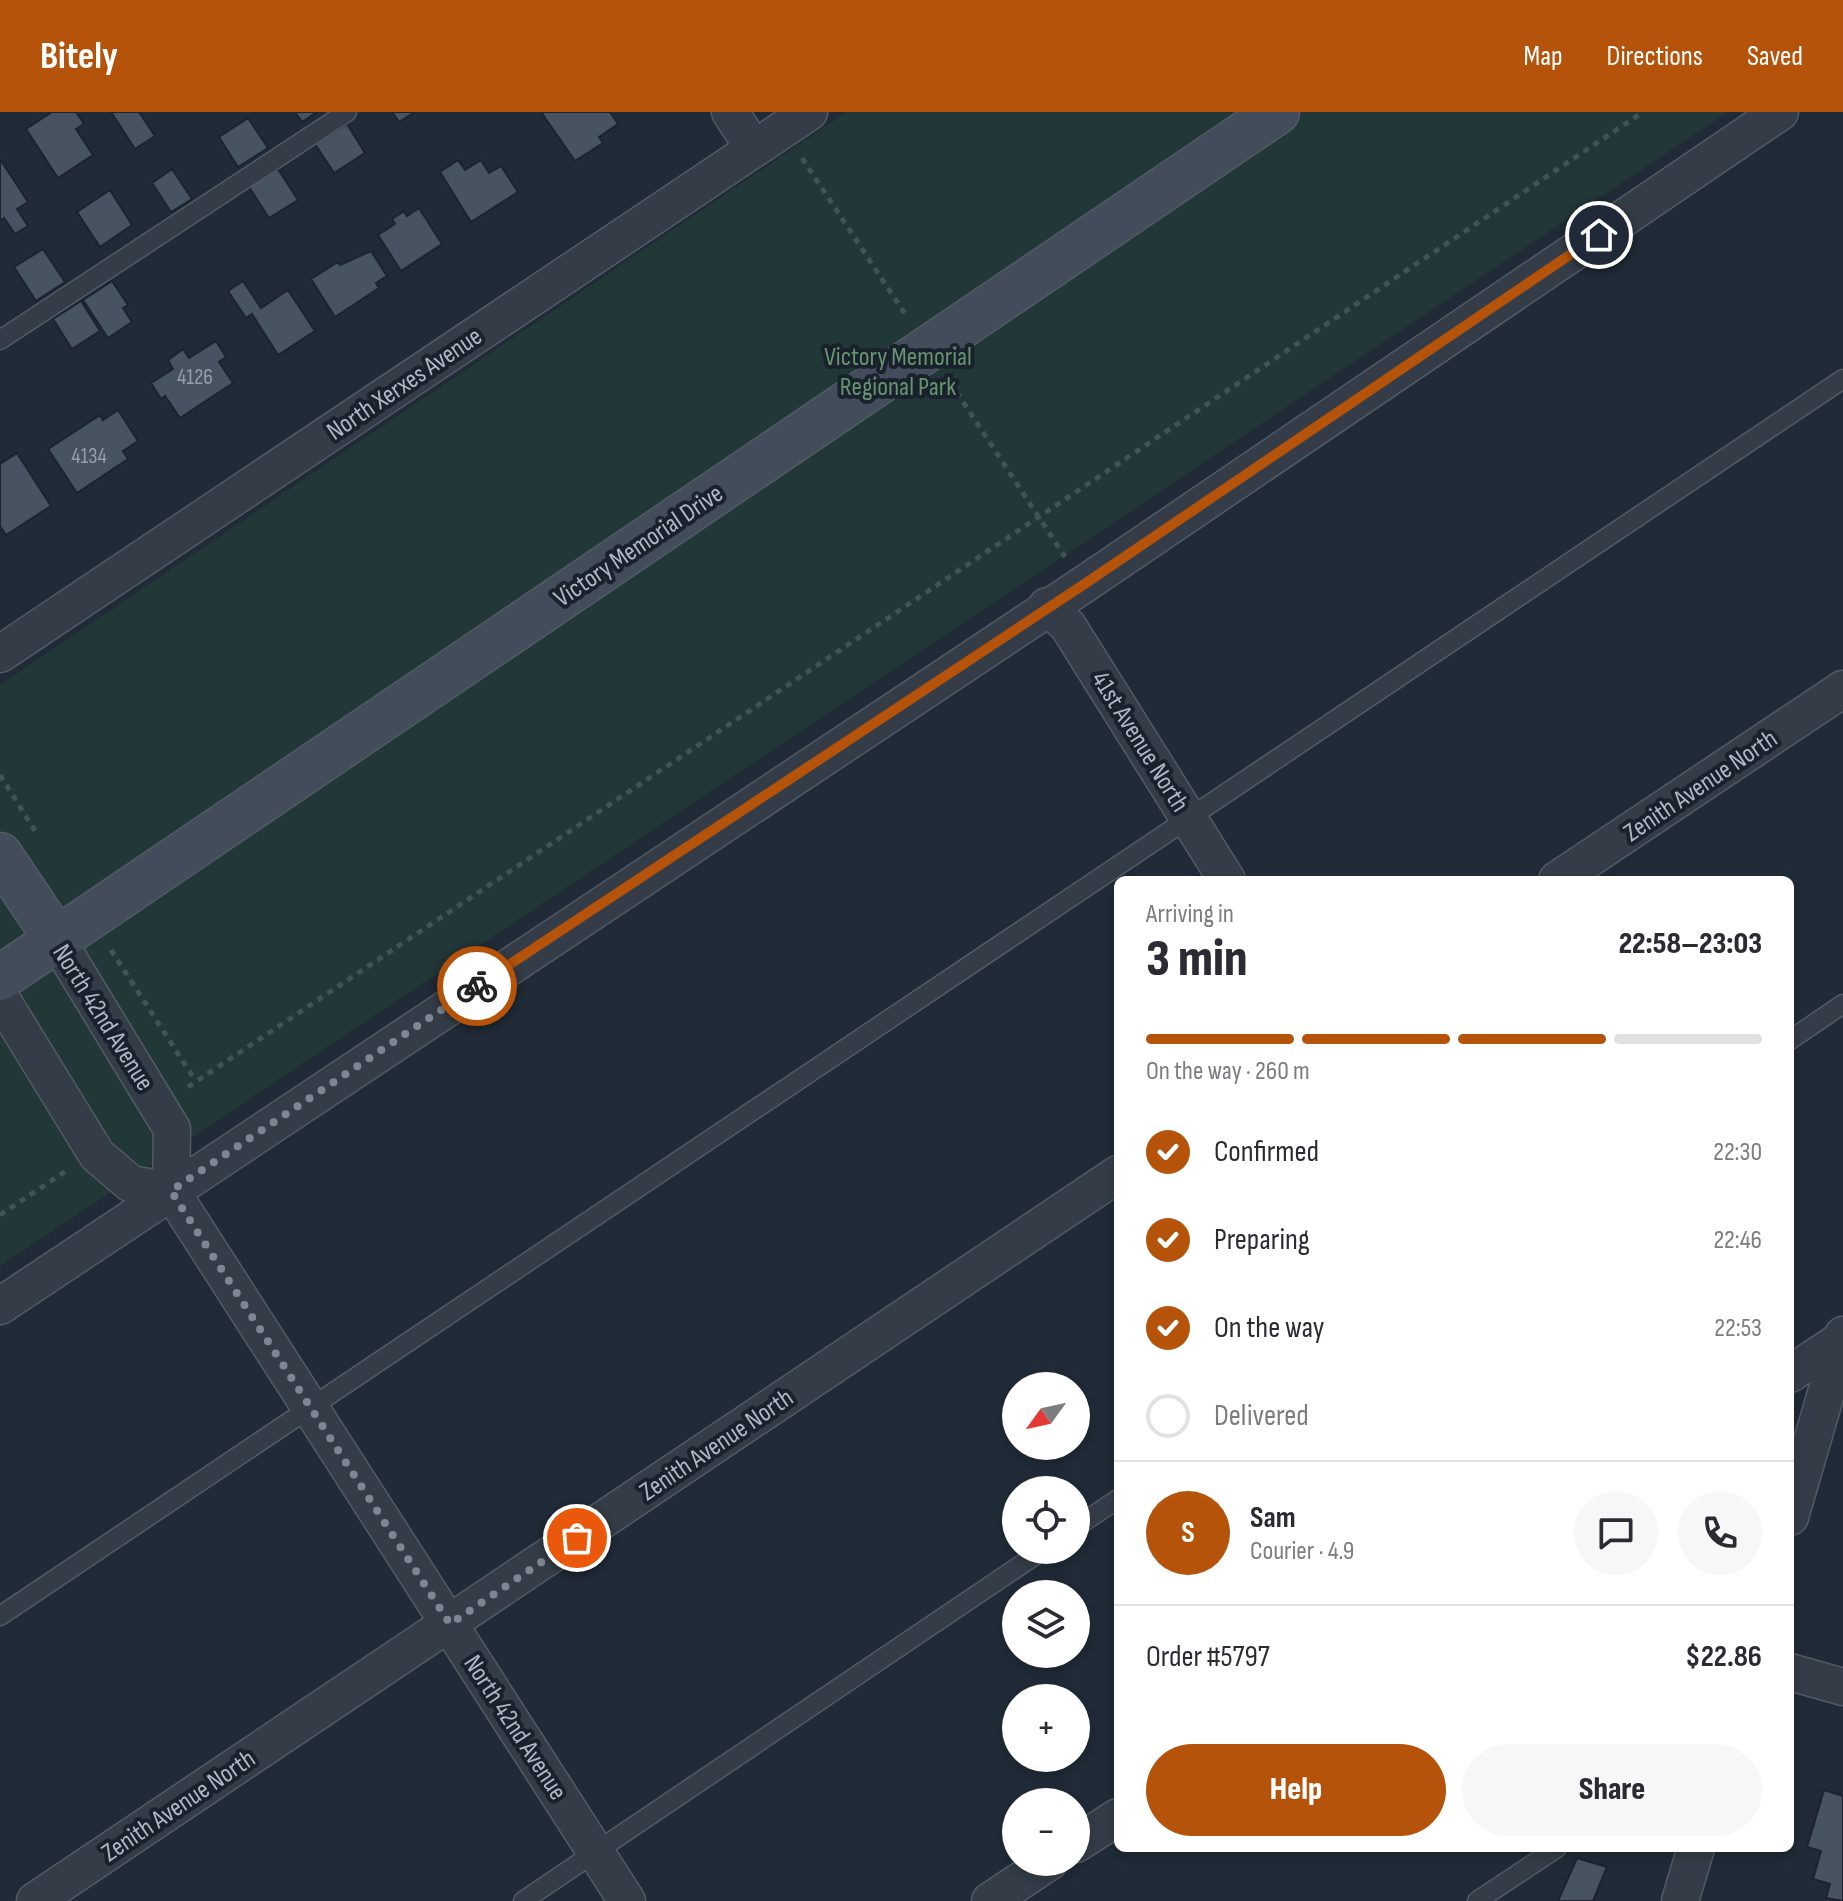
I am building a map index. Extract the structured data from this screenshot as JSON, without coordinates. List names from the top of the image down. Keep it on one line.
{"streets":{"street":["North Xerxes Avenue","Victory Memorial Drive","41st Avenue North","Zenith Avenue North","North 42nd Avenue"]},"crossings":[["Victory Memorial Drive","North 42nd Avenue"],["Zenith Avenue North","North 42nd Avenue"]],"parks":["Victory Memorial Regional Park"],"house_numbers":["4126","4134"],"north":"bottom left","page":{"header":"Bitely","nav":["Map","Directions","Saved"],"heading":["3 min","Arriving in","22:58–23:03"],"panel":["Sam","Courier · 4.9","Order #5797","$22.86"],"bar":"On the way · 260 m","list":[["Confirmed","22:30"],["Preparing","22:46"],["On the way","22:53"],"Delivered"],"map_buttons":["+","−"],"round":"S","buttons":["Help","Share"]}}
